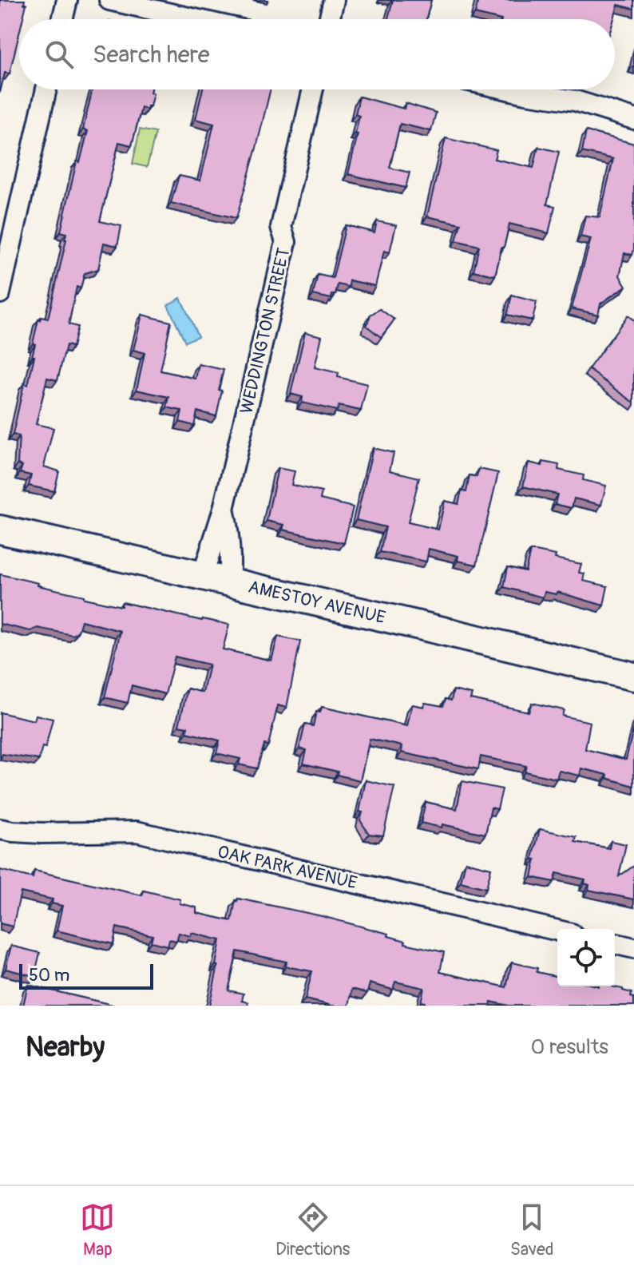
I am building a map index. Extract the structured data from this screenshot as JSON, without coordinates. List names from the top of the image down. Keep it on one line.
{"streets":{"street":["WEDDINGTON STREET","AMESTOY AVENUE","OAK PARK AVENUE"]},"crossings":[["WEDDINGTON STREET","AMESTOY AVENUE"]],"scale_bar":"50 m","page":{"search":"Search here","scale":"50 m","heading":["Nearby","0 results"],"nav":["Map","Directions","Saved"]}}
